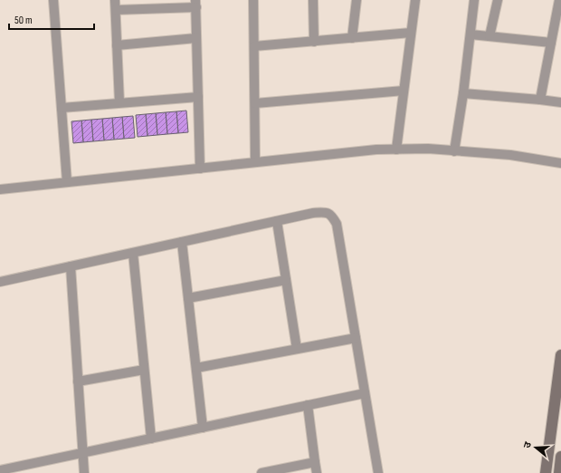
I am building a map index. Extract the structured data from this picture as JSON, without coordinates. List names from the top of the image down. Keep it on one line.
{"scale_bar":"50 m","north":"left"}
